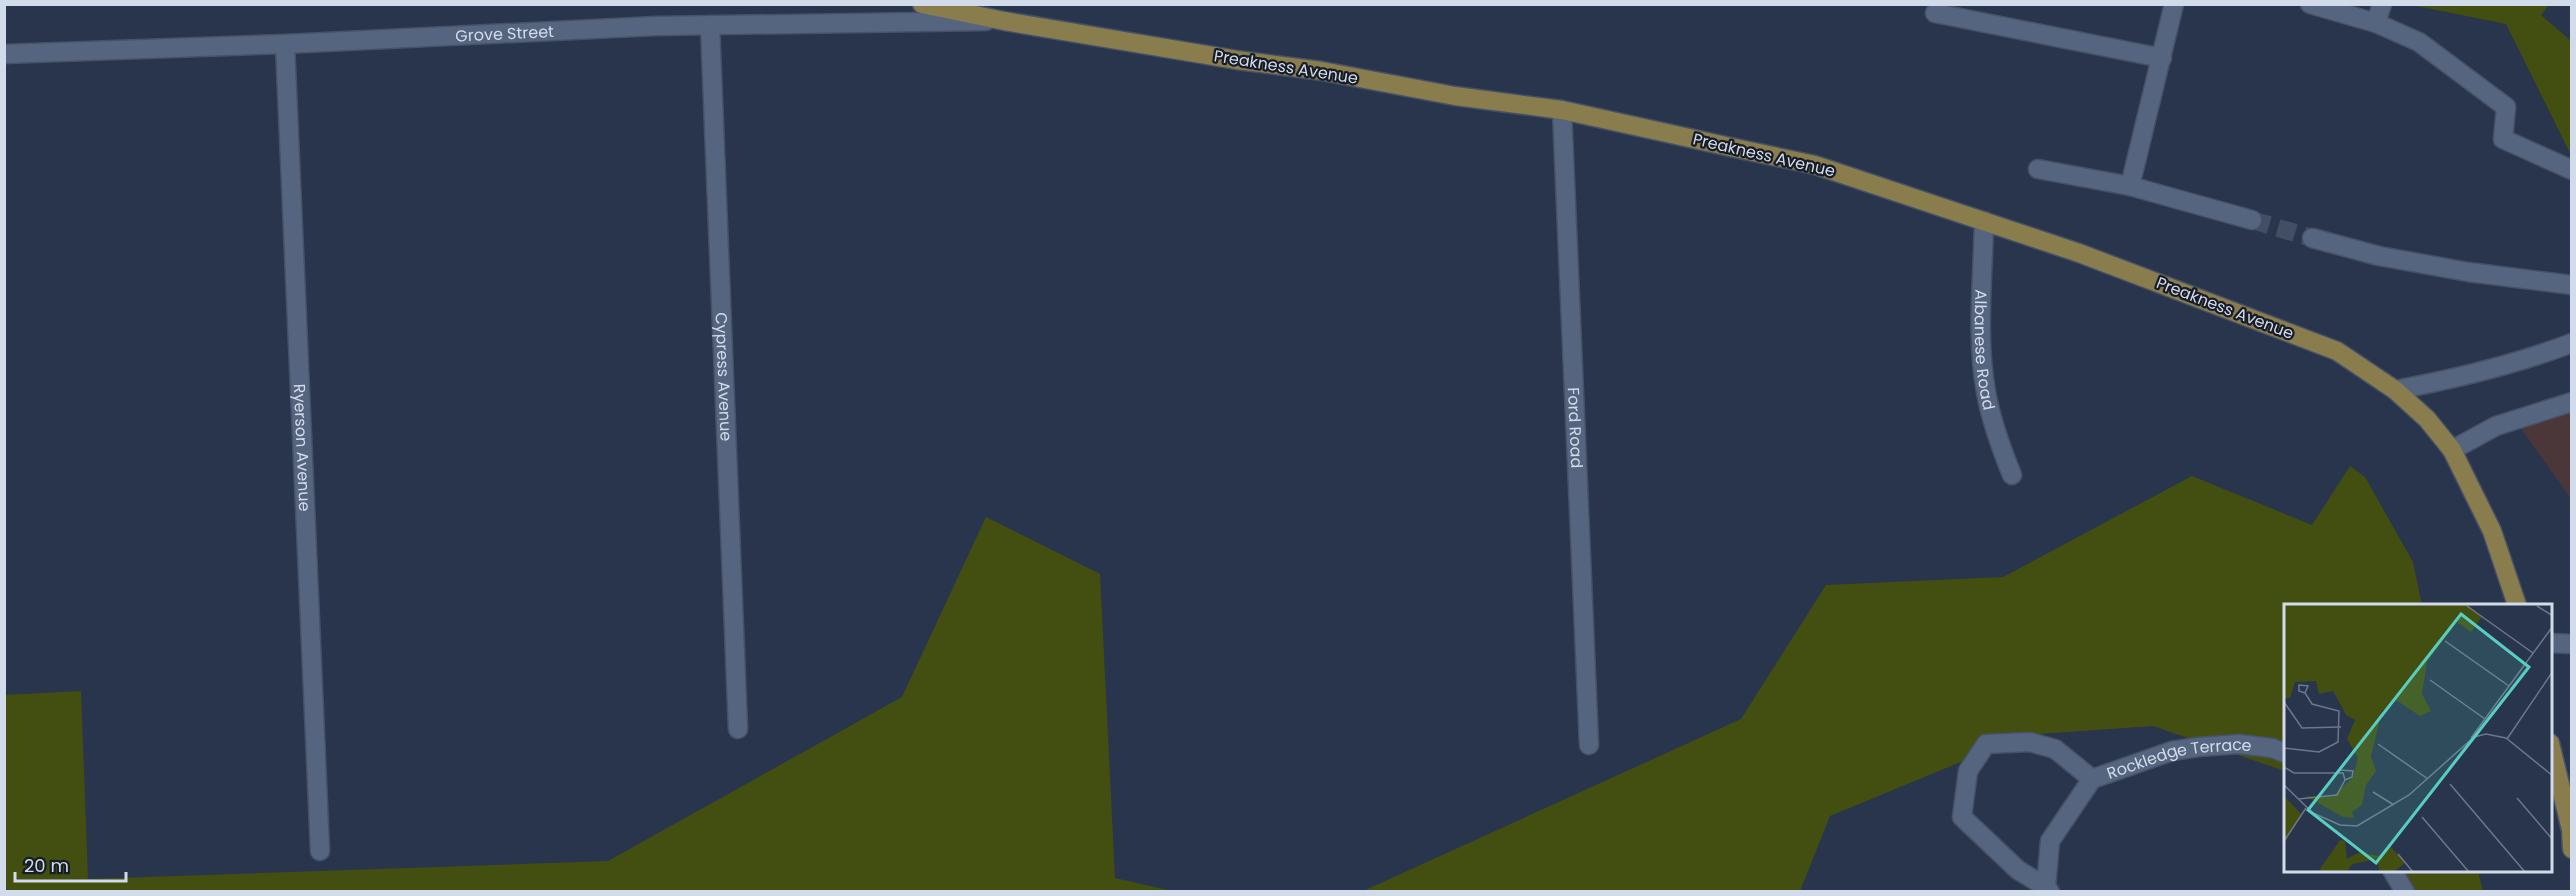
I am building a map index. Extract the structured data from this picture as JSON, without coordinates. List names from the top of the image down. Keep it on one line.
{"streets":{"main road":["Preakness Avenue"],"street":["Grove Street","Albanese Road","Cypress Avenue","Ford Road","Ryerson Avenue","Rockledge Terrace"]},"crossings":[["Grove Street","Preakness Avenue"],["Grove Street","Cypress Avenue"],["Grove Street","Ryerson Avenue"],["Preakness Avenue","Albanese Road"],["Preakness Avenue","Ford Road"]],"scale_bar":"20 m"}
